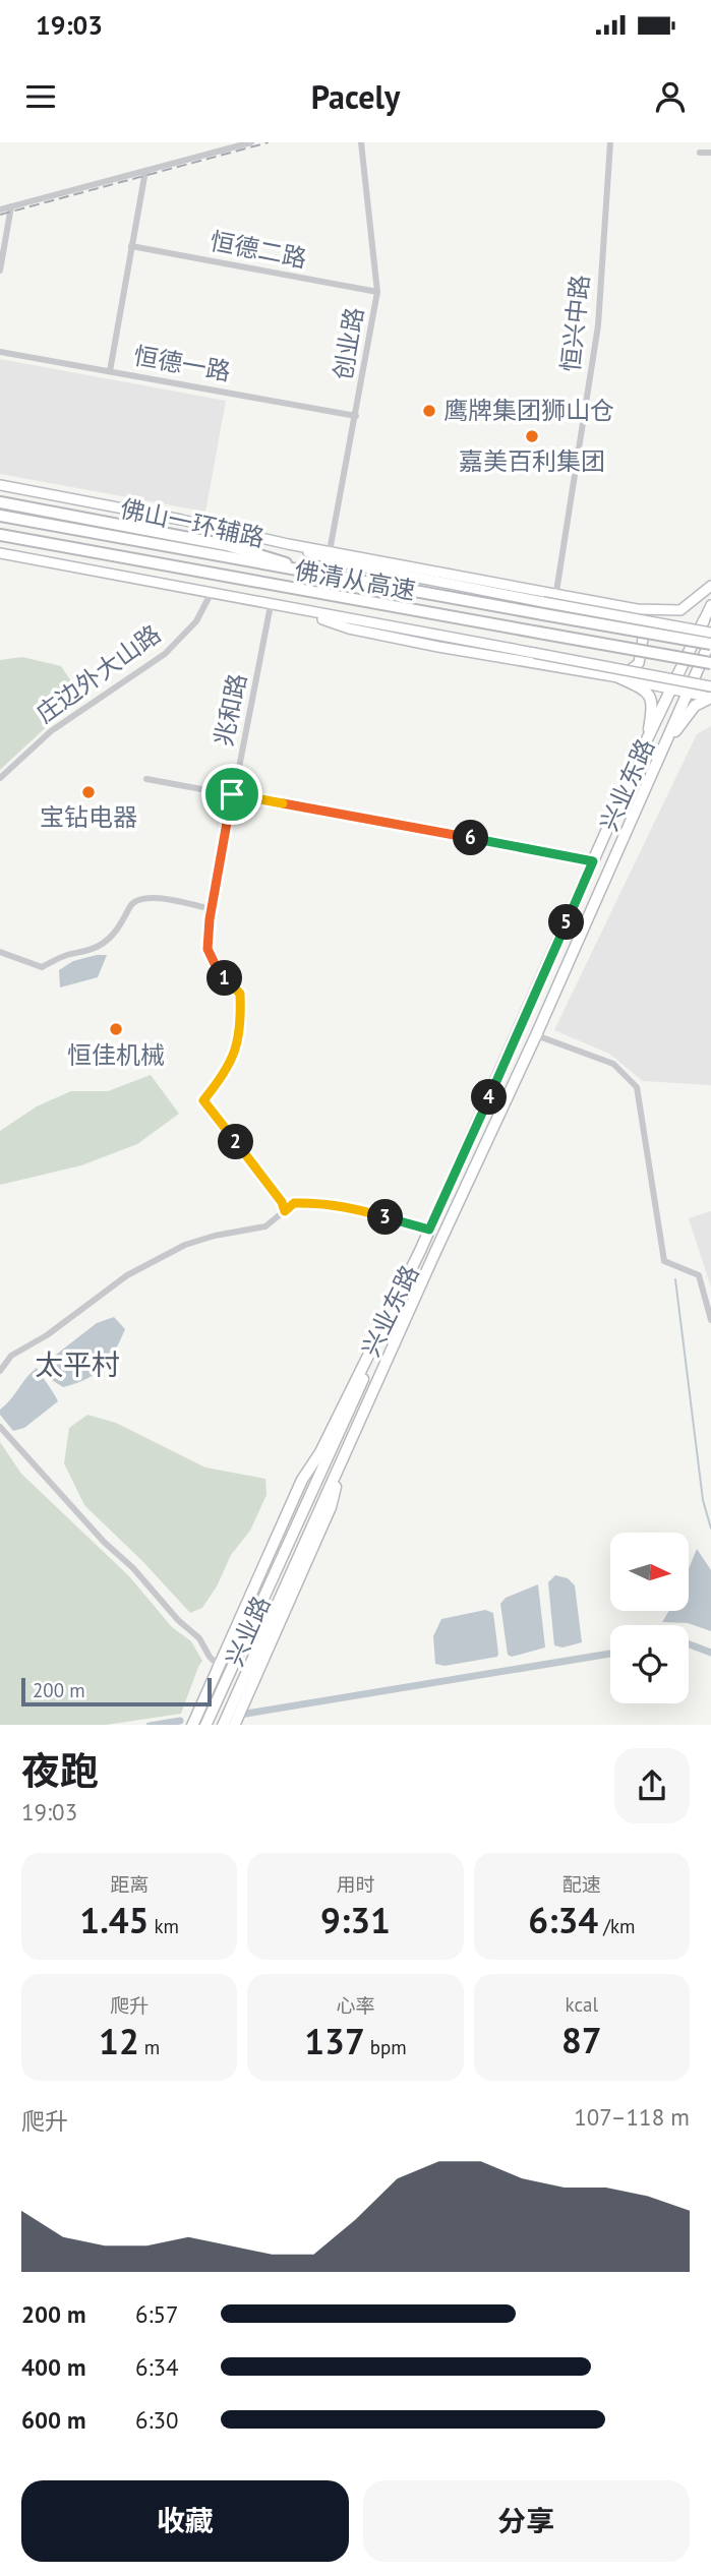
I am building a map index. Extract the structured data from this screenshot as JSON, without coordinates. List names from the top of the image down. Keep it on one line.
{"streets":{"highway":["佛清从高速"],"main road":["佛山一环辅路","兴业东路","兴业路"],"street":["恒德二路","恒兴中路","创业路","恒德一路","庄边外大山路","兆和路"]},"crossings":[["恒德二路","创业路"],["恒兴中路","佛山一环辅路"],["创业路","恒德一路"],["创业路","佛山一环辅路"],["佛清从高速","兴业东路"],["兴业东路","兴业路"]],"districts":["太平村"],"places":["鹰牌集团狮山仓","嘉美百利集团","宝钻电器","恒佳机械"],"scale_bar":"200 m","north":"right","page":{"status":"19:03","header":"Pacely","pins":["6","5","1","4","2","3"],"scale":"200 m","heading":["夜跑","19:03"],"stats":[["距离","1.45 km"],["用时","9:31"],["配速","6:34 /km"],["爬升","12 m"],["心率","137 bpm"],["kcal","87"]],"chart":["爬升","107–118 m"],"list":[{"name":"200 m","note":"6:57"},{"name":"400 m","note":"6:34"},{"name":"600 m","note":"6:30"}],"buttons":["收藏","分享"]}}
